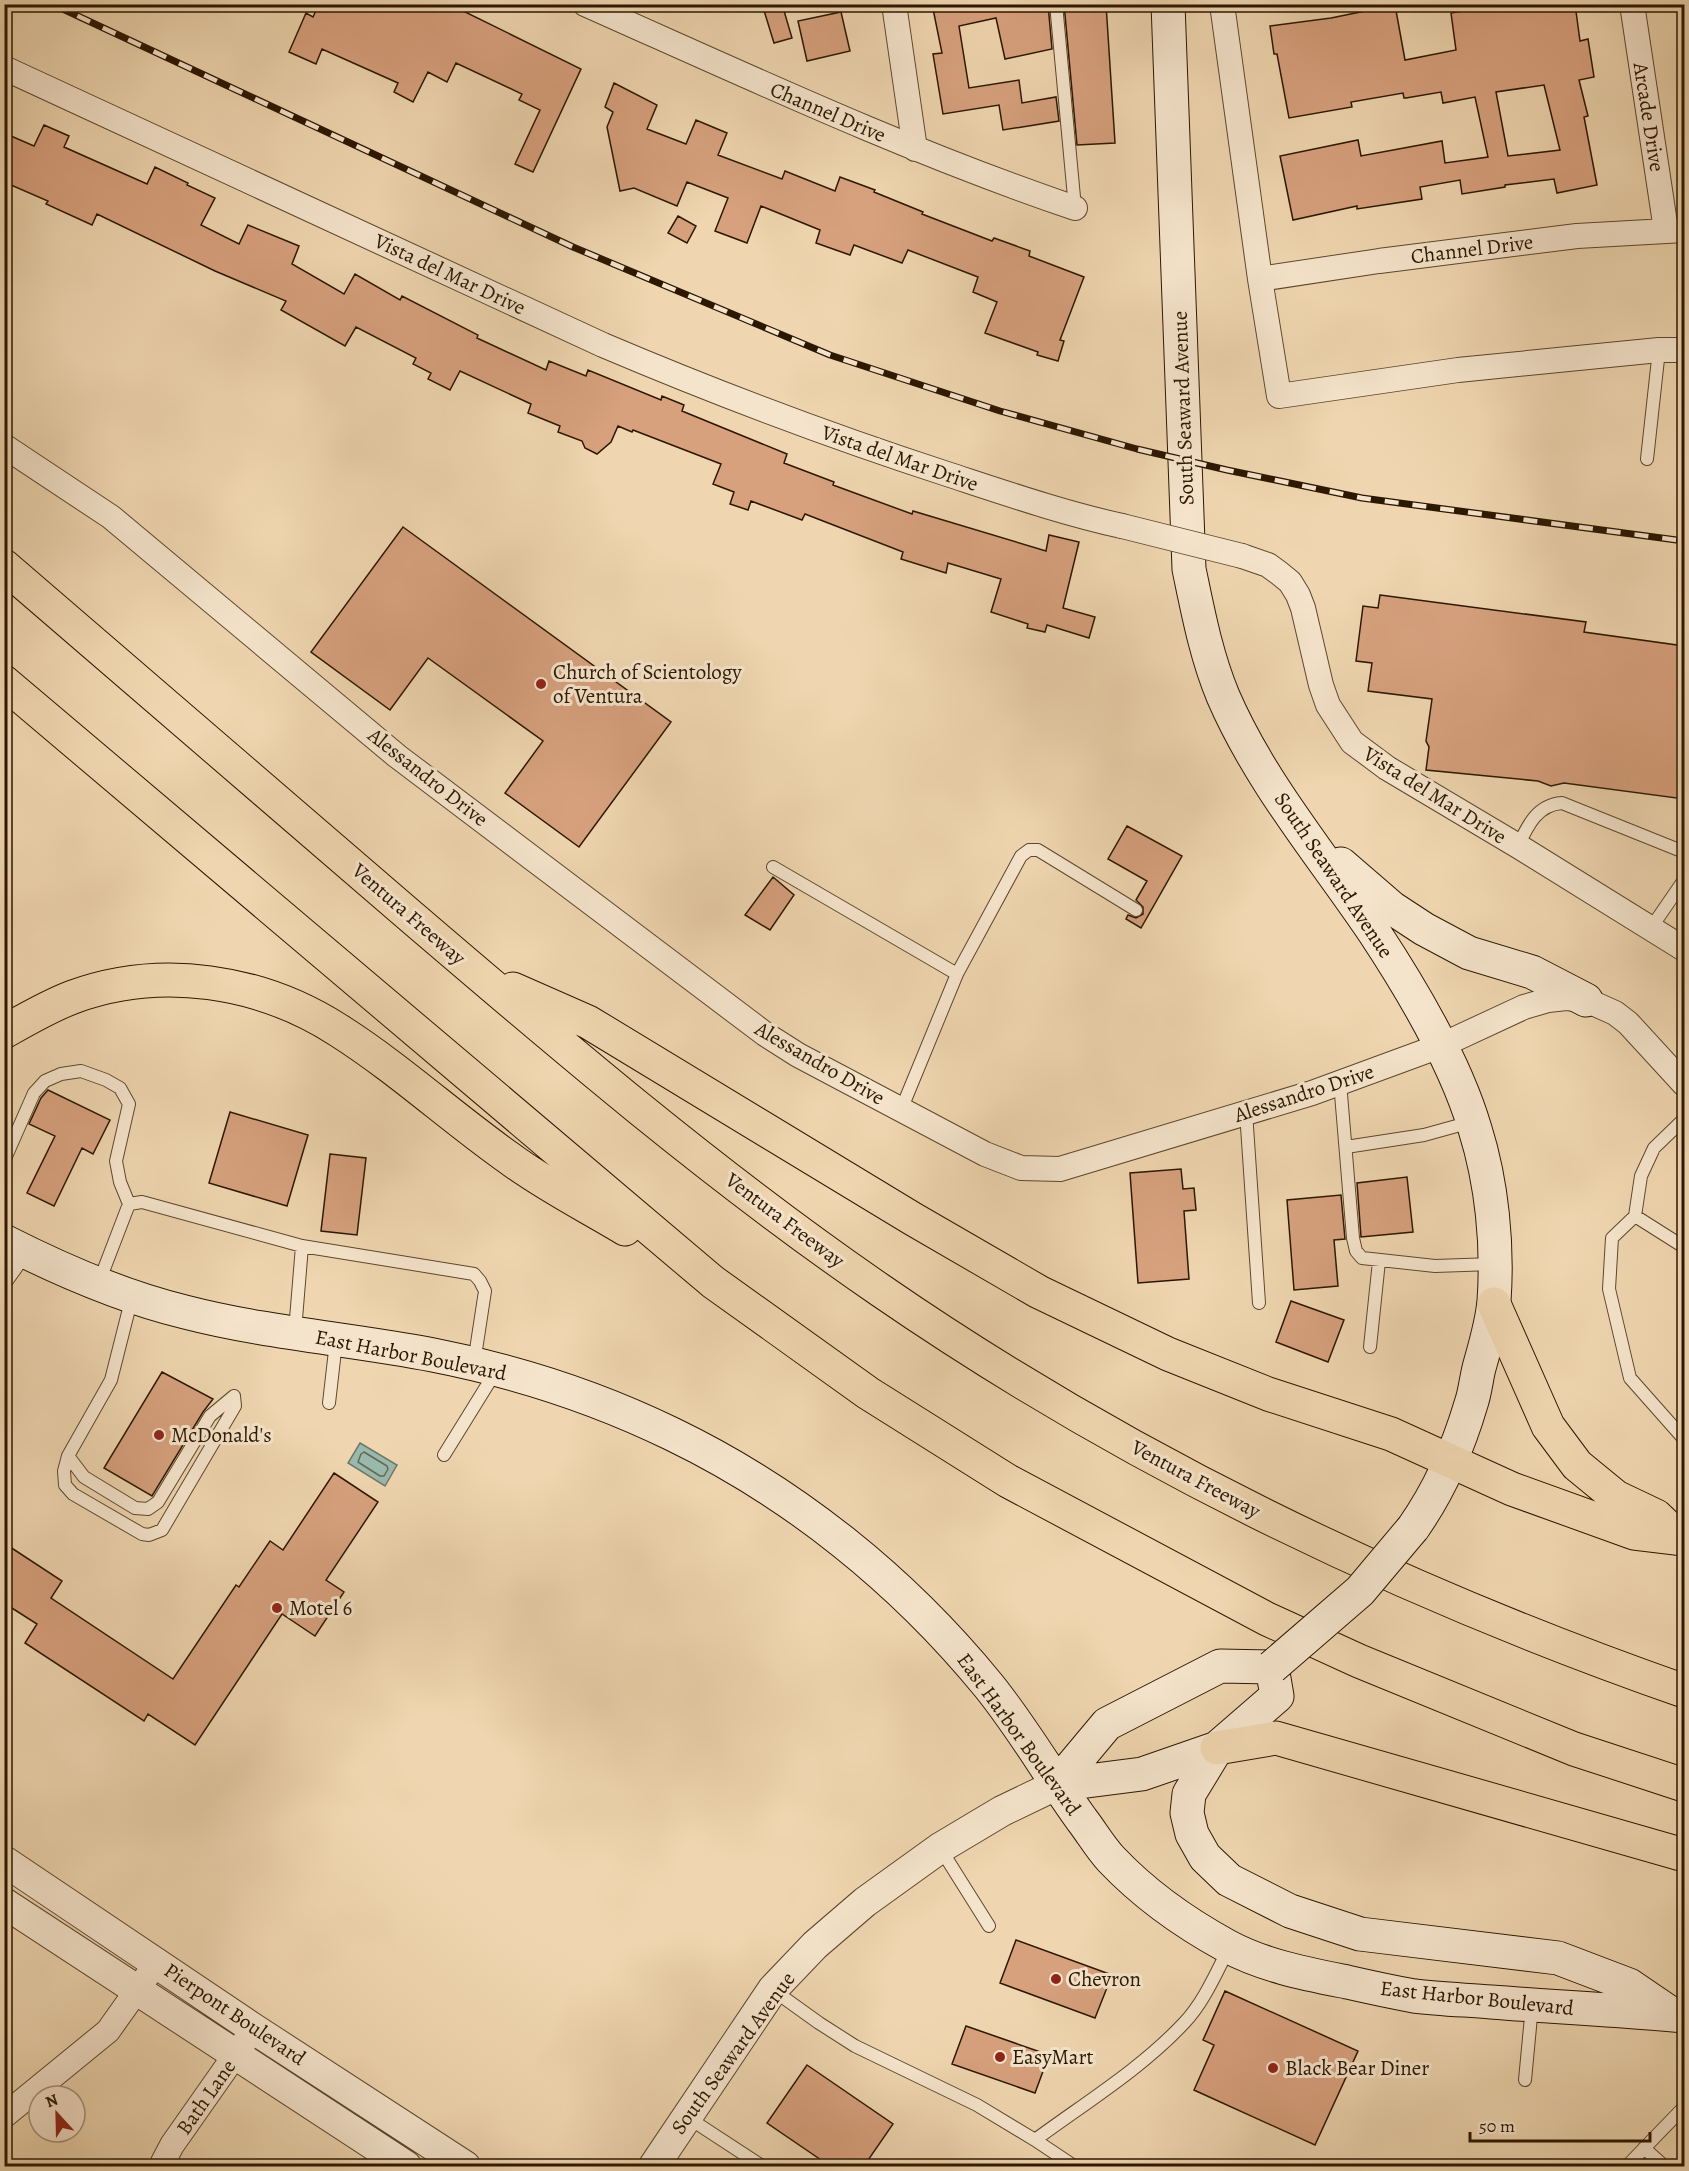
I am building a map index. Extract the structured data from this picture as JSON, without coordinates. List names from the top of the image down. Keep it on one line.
{"streets":{"highway":["Ventura Freeway"],"main road":["South Seaward Avenue","East Harbor Boulevard"],"street":["Channel Drive","Arcade Drive","Vista del Mar Drive","Alessandro Drive","Pierpont Boulevard","Bath Lane"]},"crossings":[["Channel Drive","Arcade Drive"],["South Seaward Avenue","Alessandro Drive"],["South Seaward Avenue","East Harbor Boulevard"],["Pierpont Boulevard","Bath Lane"]],"places":["Church of Scientology of Ventura","McDonald's","Motel 6","Chevron","EasyMart","Black Bear Diner"],"scale_bar":"50 m","north":"top"}
